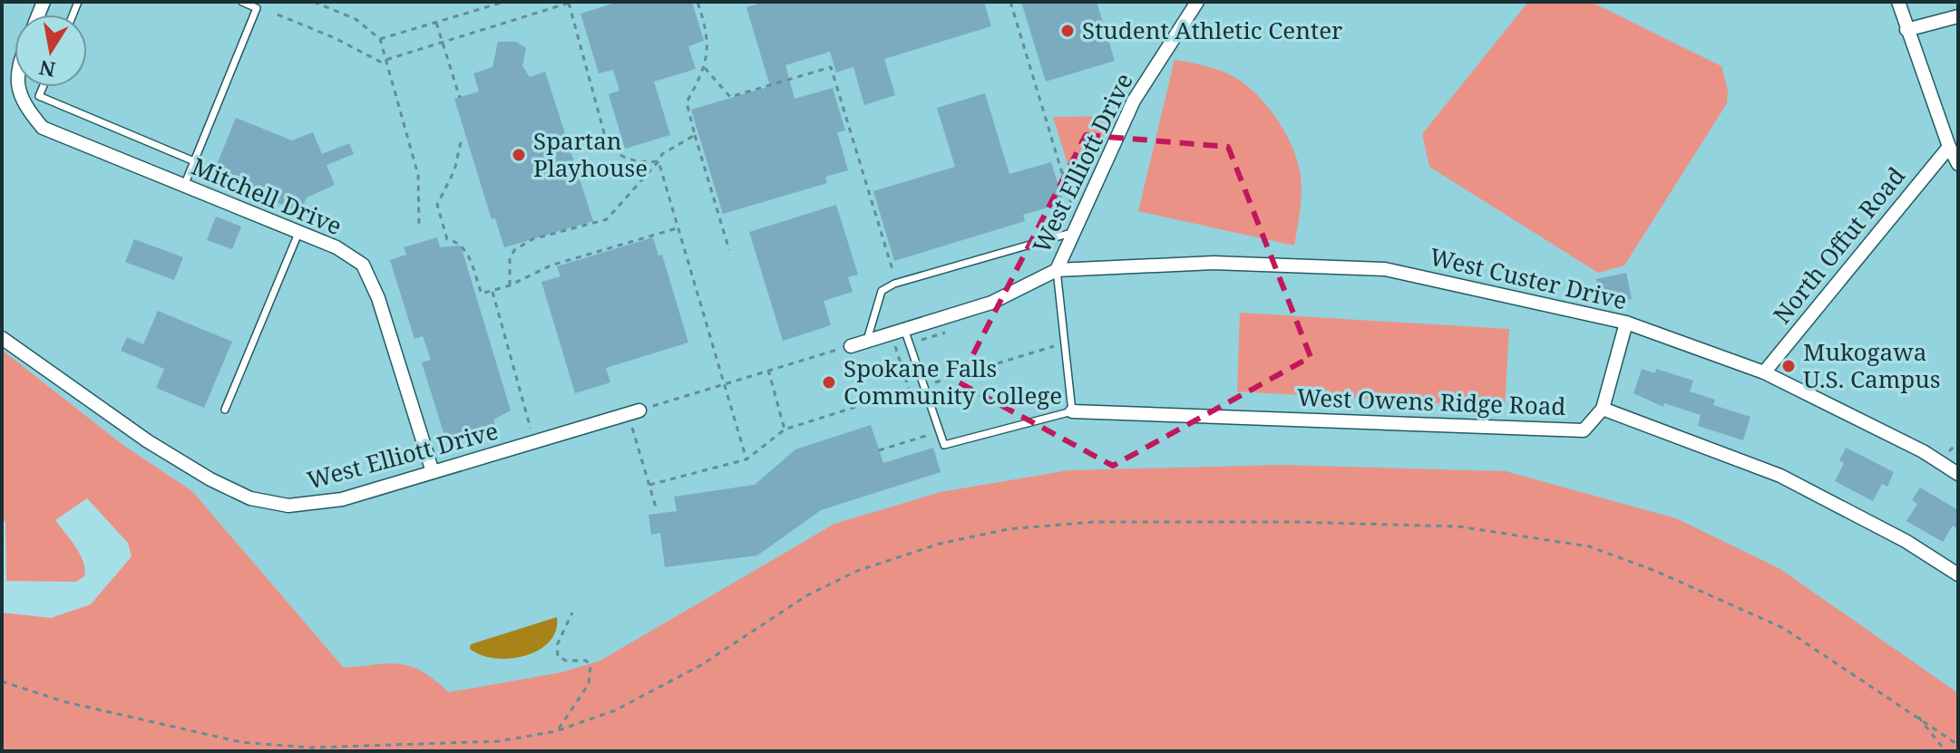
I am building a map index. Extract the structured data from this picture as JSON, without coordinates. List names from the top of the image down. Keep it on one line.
{"streets":{"street":["West Elliott Drive","Mitchell Drive","North Offut Road","West Custer Drive","West Owens Ridge Road"]},"crossings":[["West Elliott Drive","Mitchell Drive"],["West Elliott Drive","West Custer Drive"],["North Offut Road","West Custer Drive"]],"places":["Student Athletic Center","Spartan Playhouse","Mukogawa U.S. Campus","Spokane Falls Community College"],"north":"bottom"}
